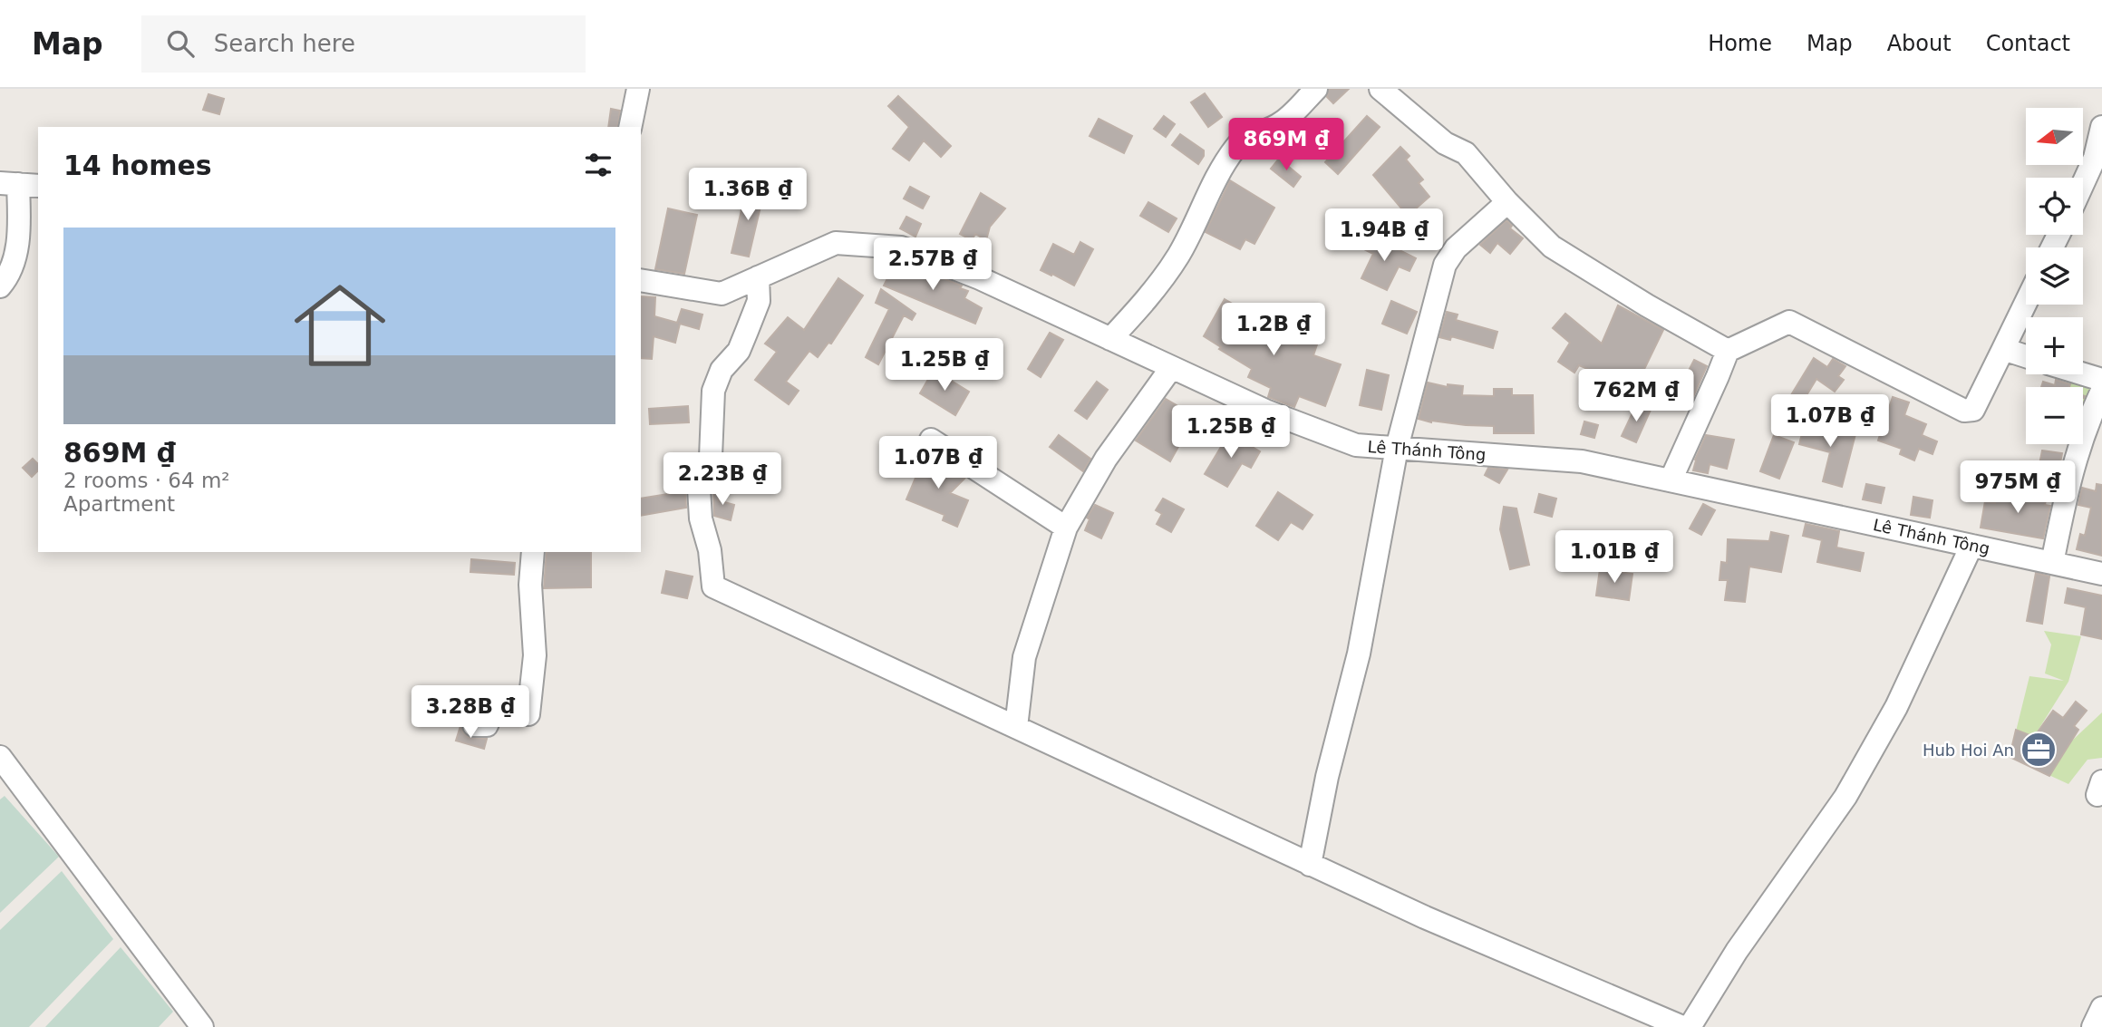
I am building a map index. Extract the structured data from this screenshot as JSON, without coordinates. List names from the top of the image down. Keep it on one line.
{"streets":{"street":["Lê Thánh Tông"]},"places":{"office":["Hub Hoi An"]},"north":"left","page":{"header":"Map","search":"Search here","nav":["Home","Map","About","Contact"],"map_buttons":["+","−"],"price":["869M ₫","1.36B ₫","1.94B ₫","2.57B ₫","1.2B ₫","1.25B ₫","762M ₫","1.07B ₫","1.25B ₫","1.07B ₫","2.23B ₫","975M ₫","1.01B ₫","3.28B ₫"],"heading":"14 homes","list":[{"name":"869M ₫","note":"2 rooms · 64 m² · Apartment"}]}}
